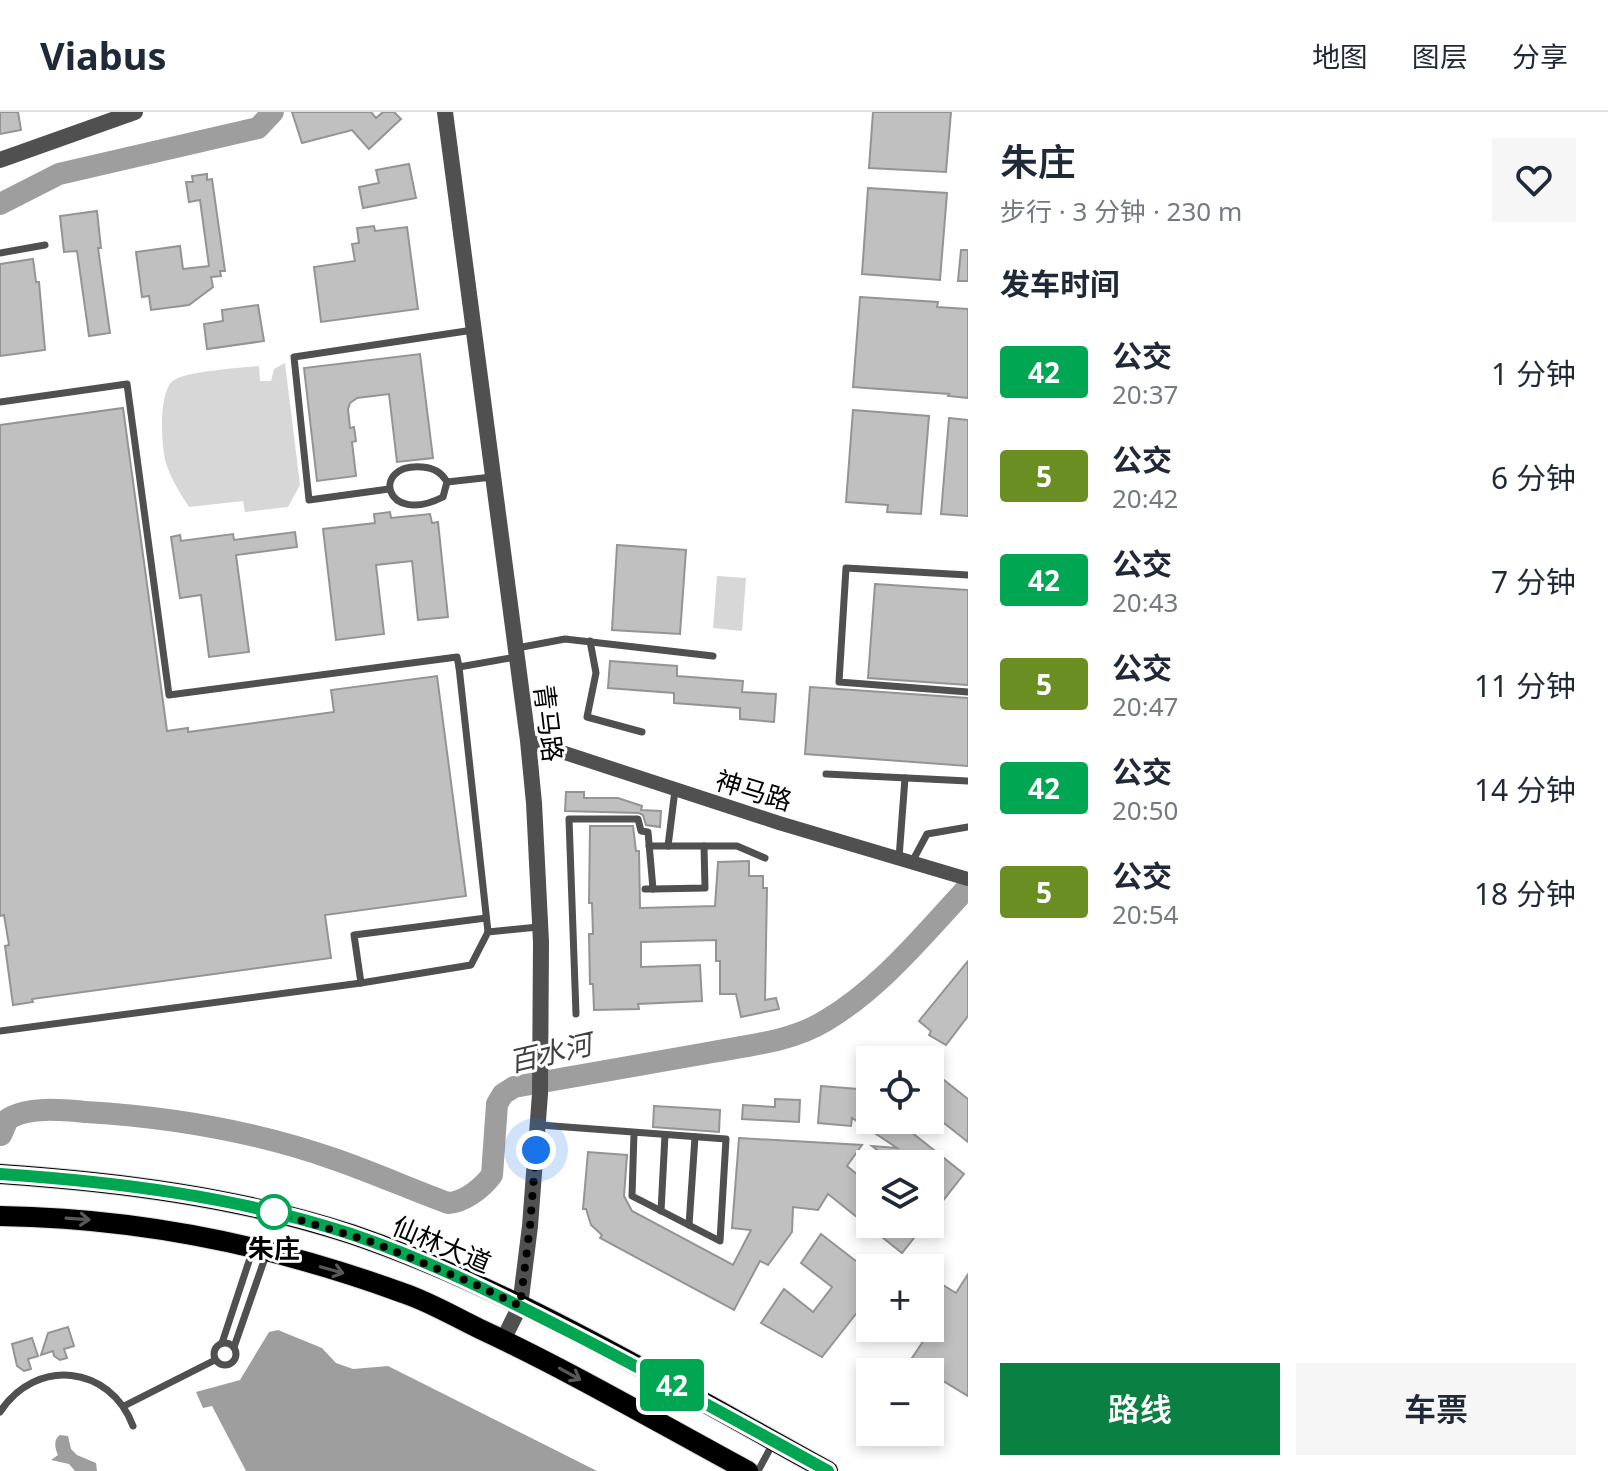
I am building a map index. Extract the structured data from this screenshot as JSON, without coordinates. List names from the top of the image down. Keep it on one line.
{"streets":{"main road":["仙林大道"],"street":["青马路","神马路"]},"crossings":[["青马路","神马路"],["青马路","仙林大道"]],"water":["百水河"],"places":["朱庄"],"lines":["bus line 42"],"page":{"header":"Viabus","nav":["地图","图层","分享"],"on_map":"42","heading":[["朱庄","步行 · 3 分钟 · 230 m"],"发车时间"],"list":[{"mark":"42","name":"公交","note":"20:37","value":"1 分钟"},{"mark":"5","name":"公交","note":"20:42","value":"6 分钟"},{"mark":"42","name":"公交","note":"20:43","value":"7 分钟"},{"mark":"5","name":"公交","note":"20:47","value":"11 分钟"},{"mark":"42","name":"公交","note":"20:50","value":"14 分钟"},{"mark":"5","name":"公交","note":"20:54","value":"18 分钟"}],"map_buttons":["+","−"],"buttons":["路线","车票"]}}
